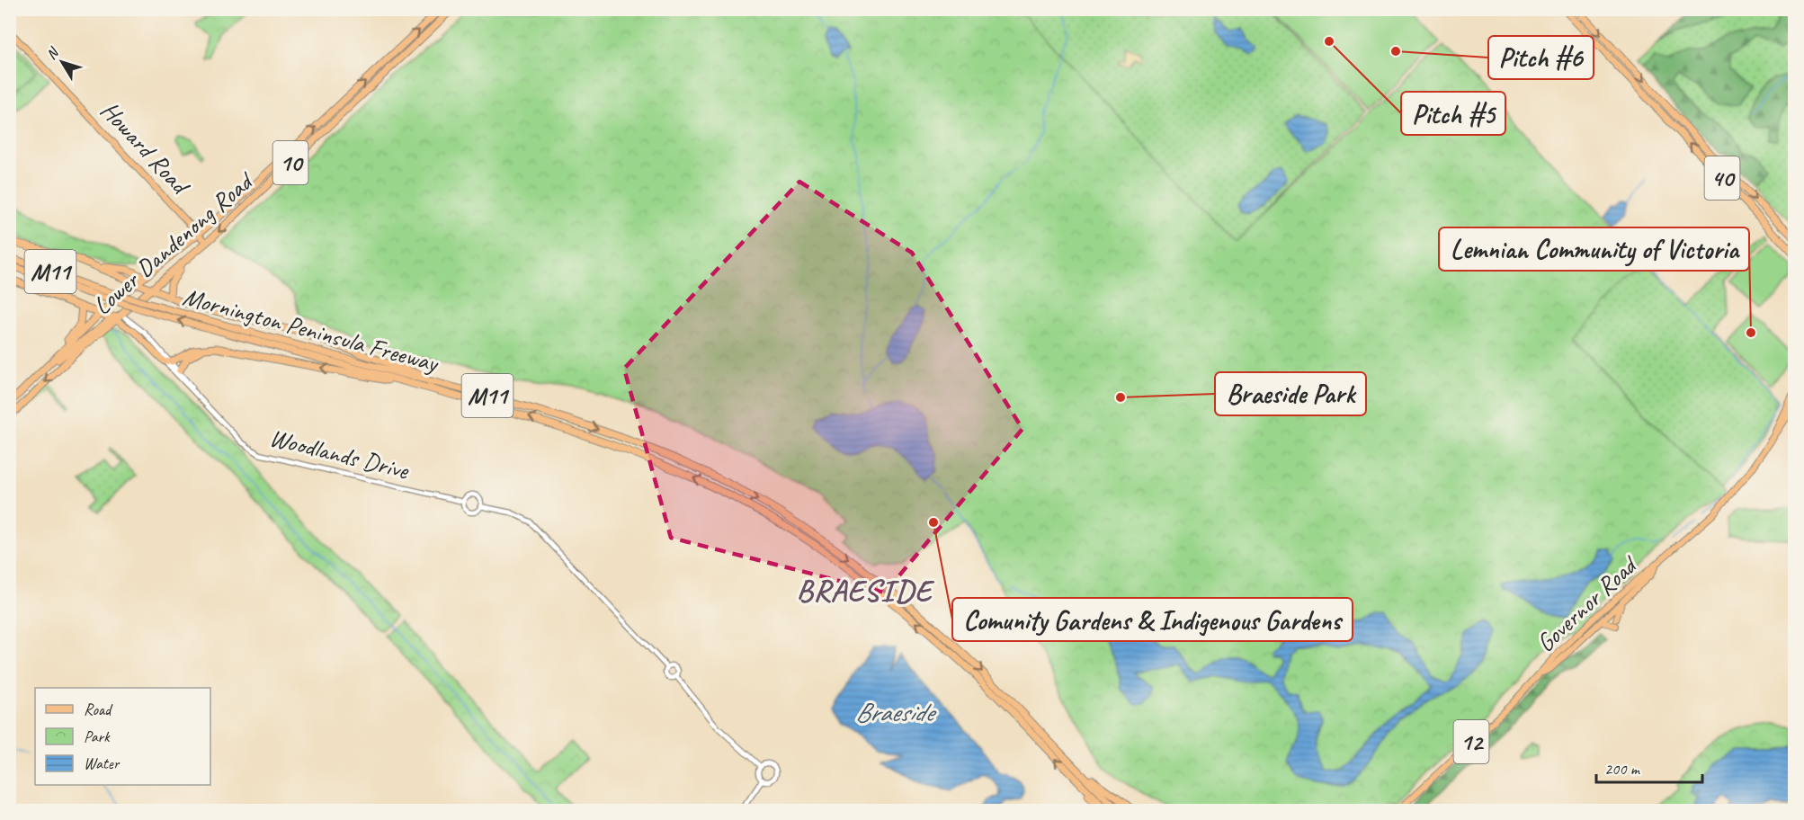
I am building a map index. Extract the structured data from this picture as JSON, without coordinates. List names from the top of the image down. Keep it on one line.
{"streets":{"highway":["10","40","Lower Dandenong Road","M11","Mornington Peninsula Freeway"],"main road":["Howard Road","Woodlands Drive","Governor Road","12"]},"crossings":[["Howard Road","Lower Dandenong Road"],["Lower Dandenong Road","Woodlands Drive"]],"districts":["BRAESIDE"],"water":["Braeside"],"places":["Pitch #5","Pitch #6","Lemnian Community of Victoria","Braeside Park","Comunity Gardens & Indigenous Gardens"],"legend":["Road","Park","Water"],"scale_bar":"200 m","north":"top left"}
